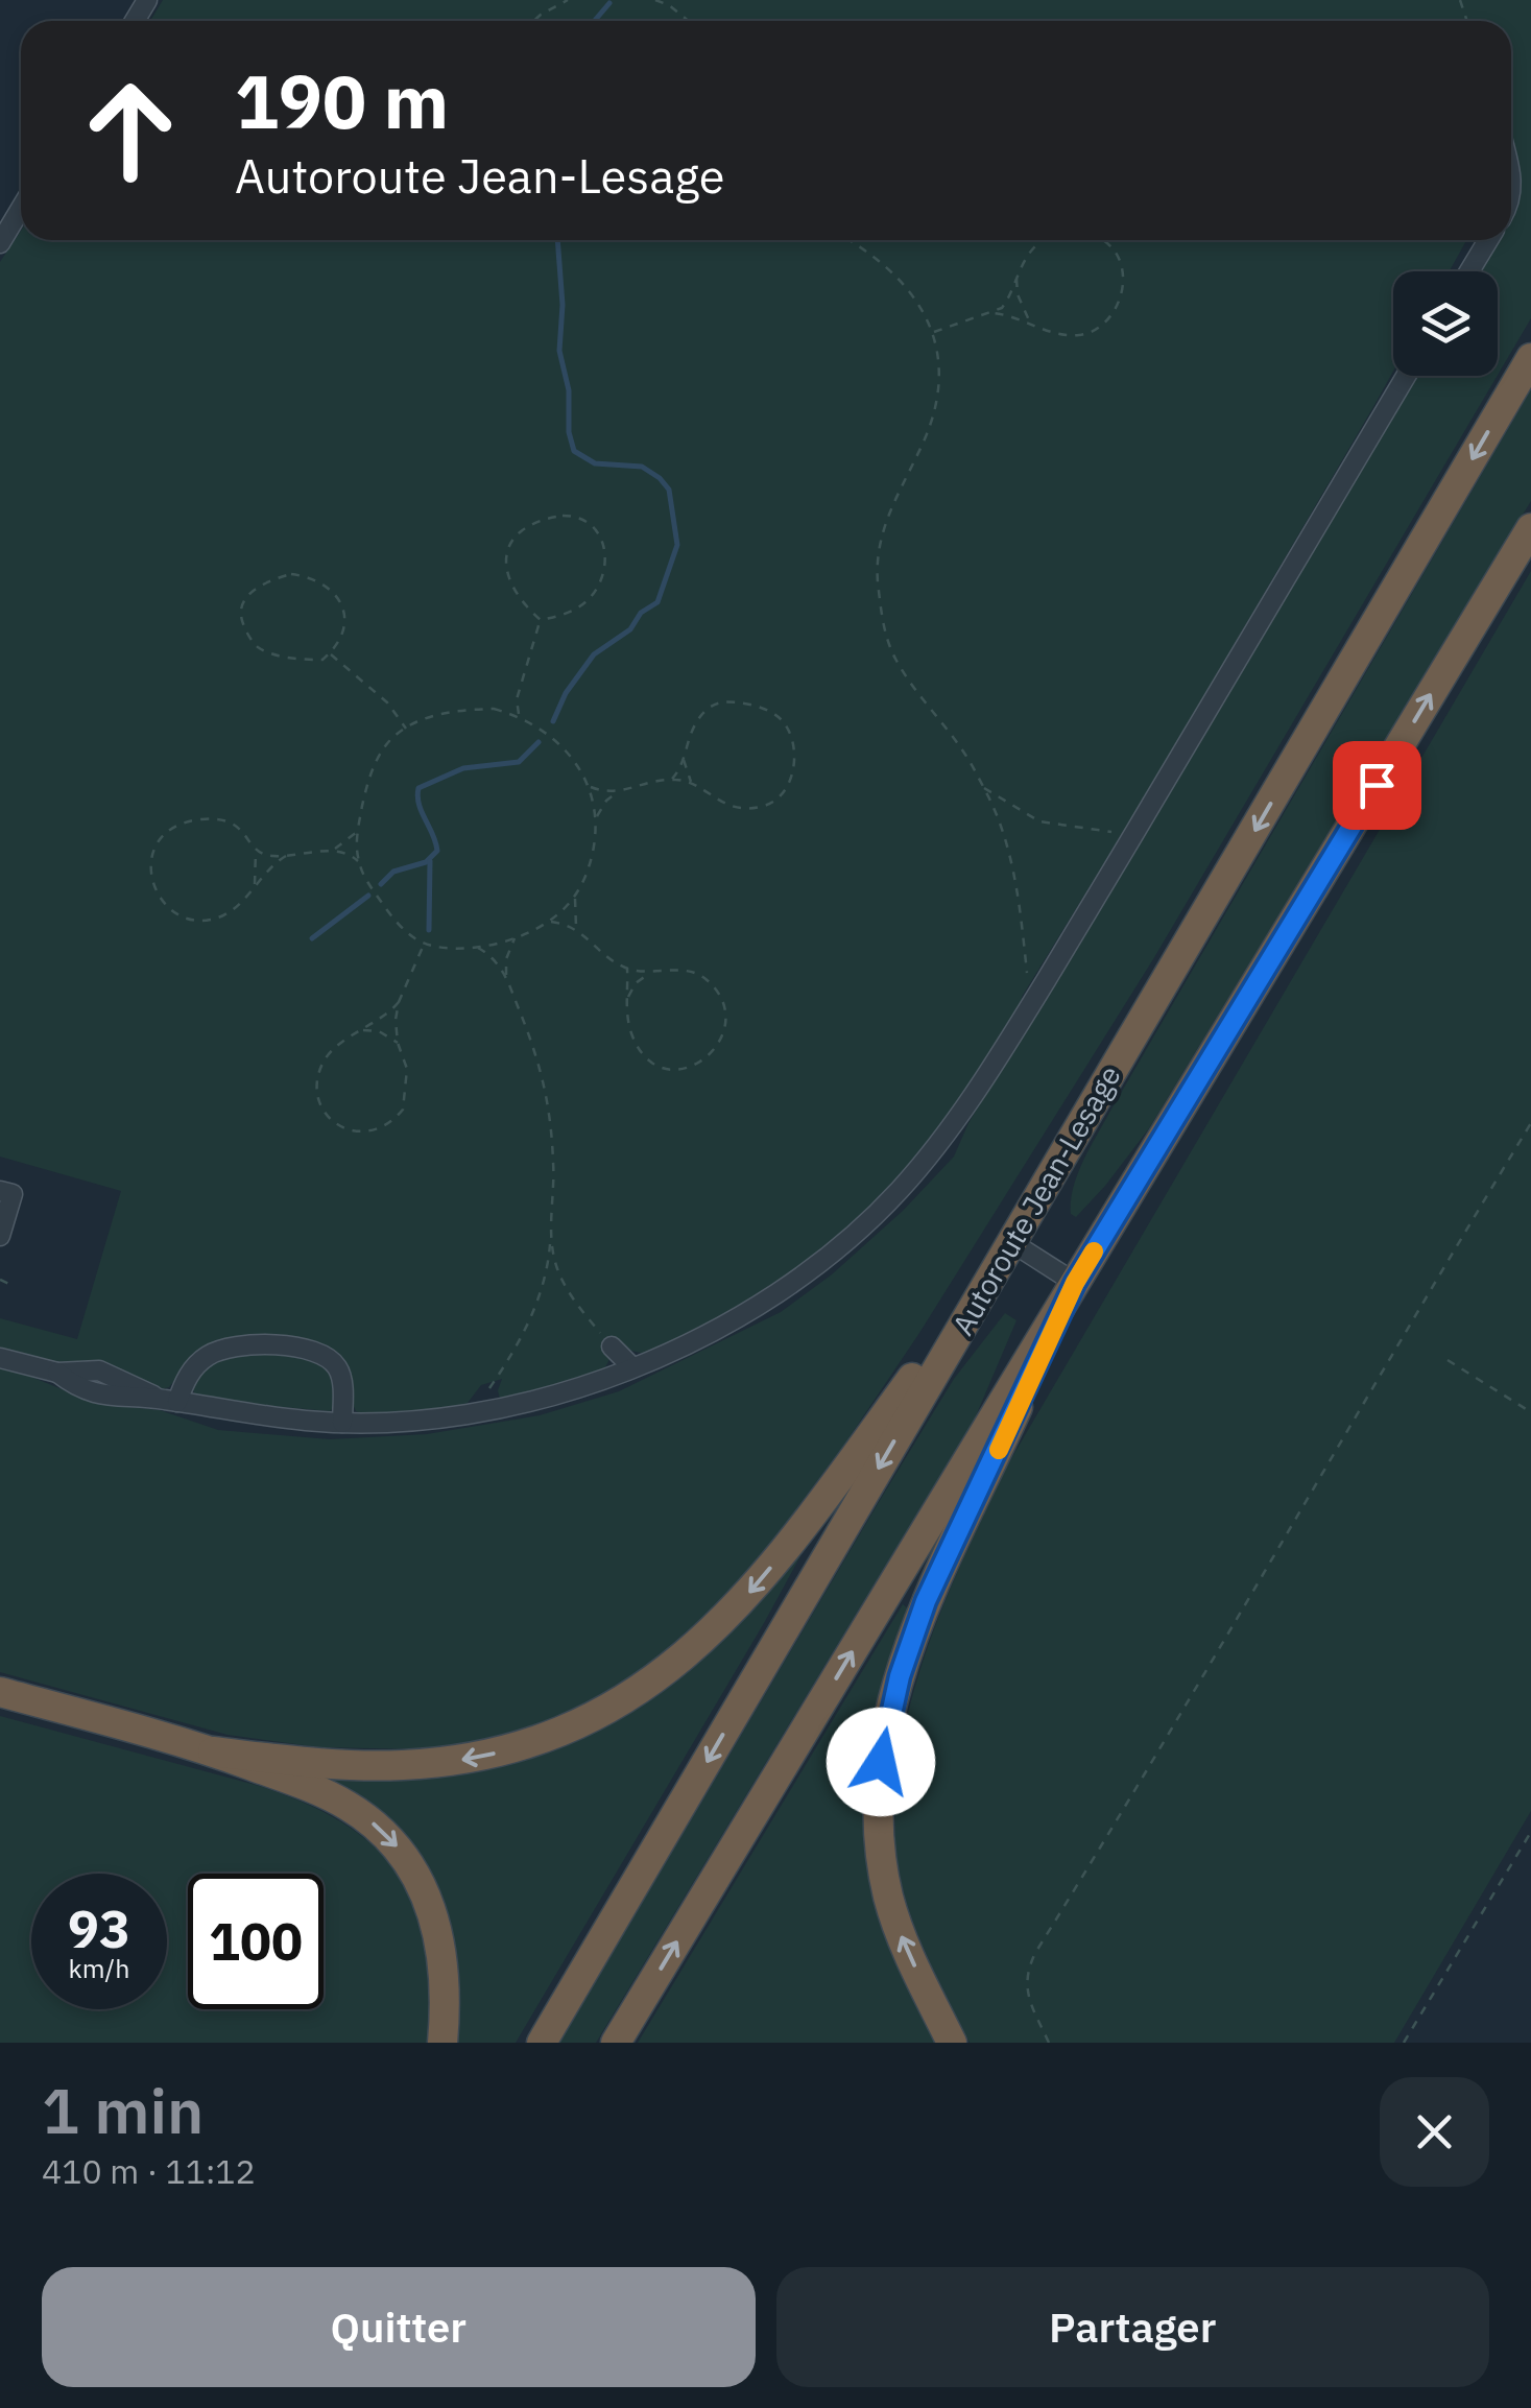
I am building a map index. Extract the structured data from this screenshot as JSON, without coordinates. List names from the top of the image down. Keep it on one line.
{"streets":{"highway":["Autoroute Jean-Lesage"]},"page":{"turn":["190 m","Autoroute Jean-Lesage"],"speed":"93 km/h","limit":"100","heading":["1 min","410 m · 11:12"],"buttons":["Quitter","Partager"]}}
